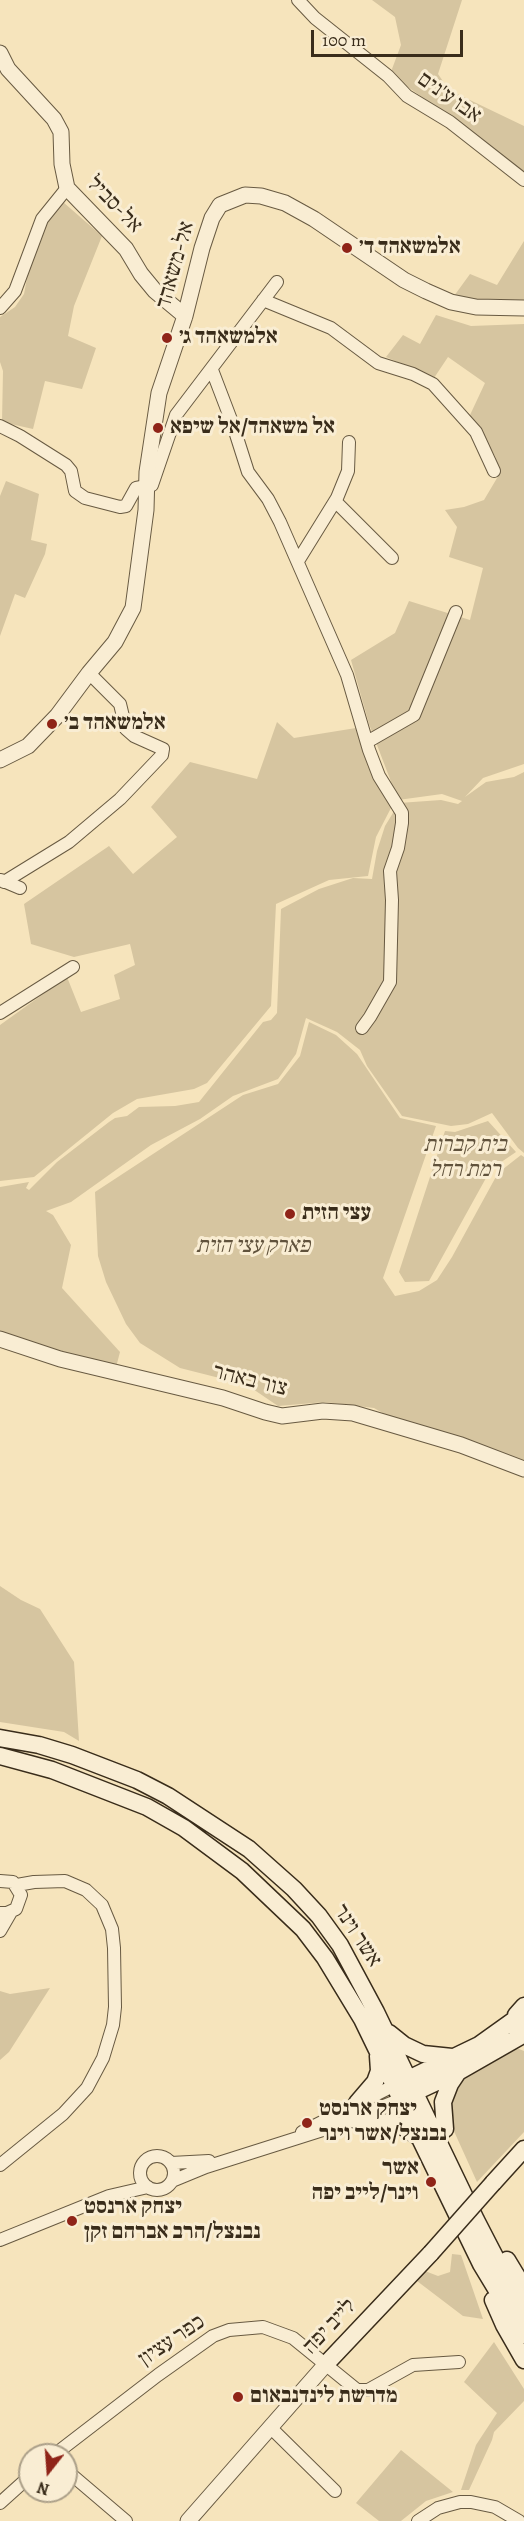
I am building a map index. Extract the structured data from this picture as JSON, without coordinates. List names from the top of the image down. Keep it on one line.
{"streets":{"main road":["אשר וינר","לייב יפה"],"street":["אבו ע'נים","אל-סביל","אל-משאהד","צור באהר","כפר עציון"]},"crossings":[["אל-סביל","אל-משאהד"],["לייב יפה","כפר עציון"]],"parks":["בית קברות רמת רחל","פארק עצי הזית"],"places":["אלמשאהד ד׳","אלמשאהד ג׳","אל משאהד/אל שיפא","אלמשאהד ב׳","עצי הזית","יצחק ארנסט נבנצל/אשר וינר","אשר וינר/לייב יפה","יצחק ארנסט נבנצל/הרב אברהם זקן","מדרשת לינדנבאום"],"scale_bar":"100 m","north":"bottom"}
